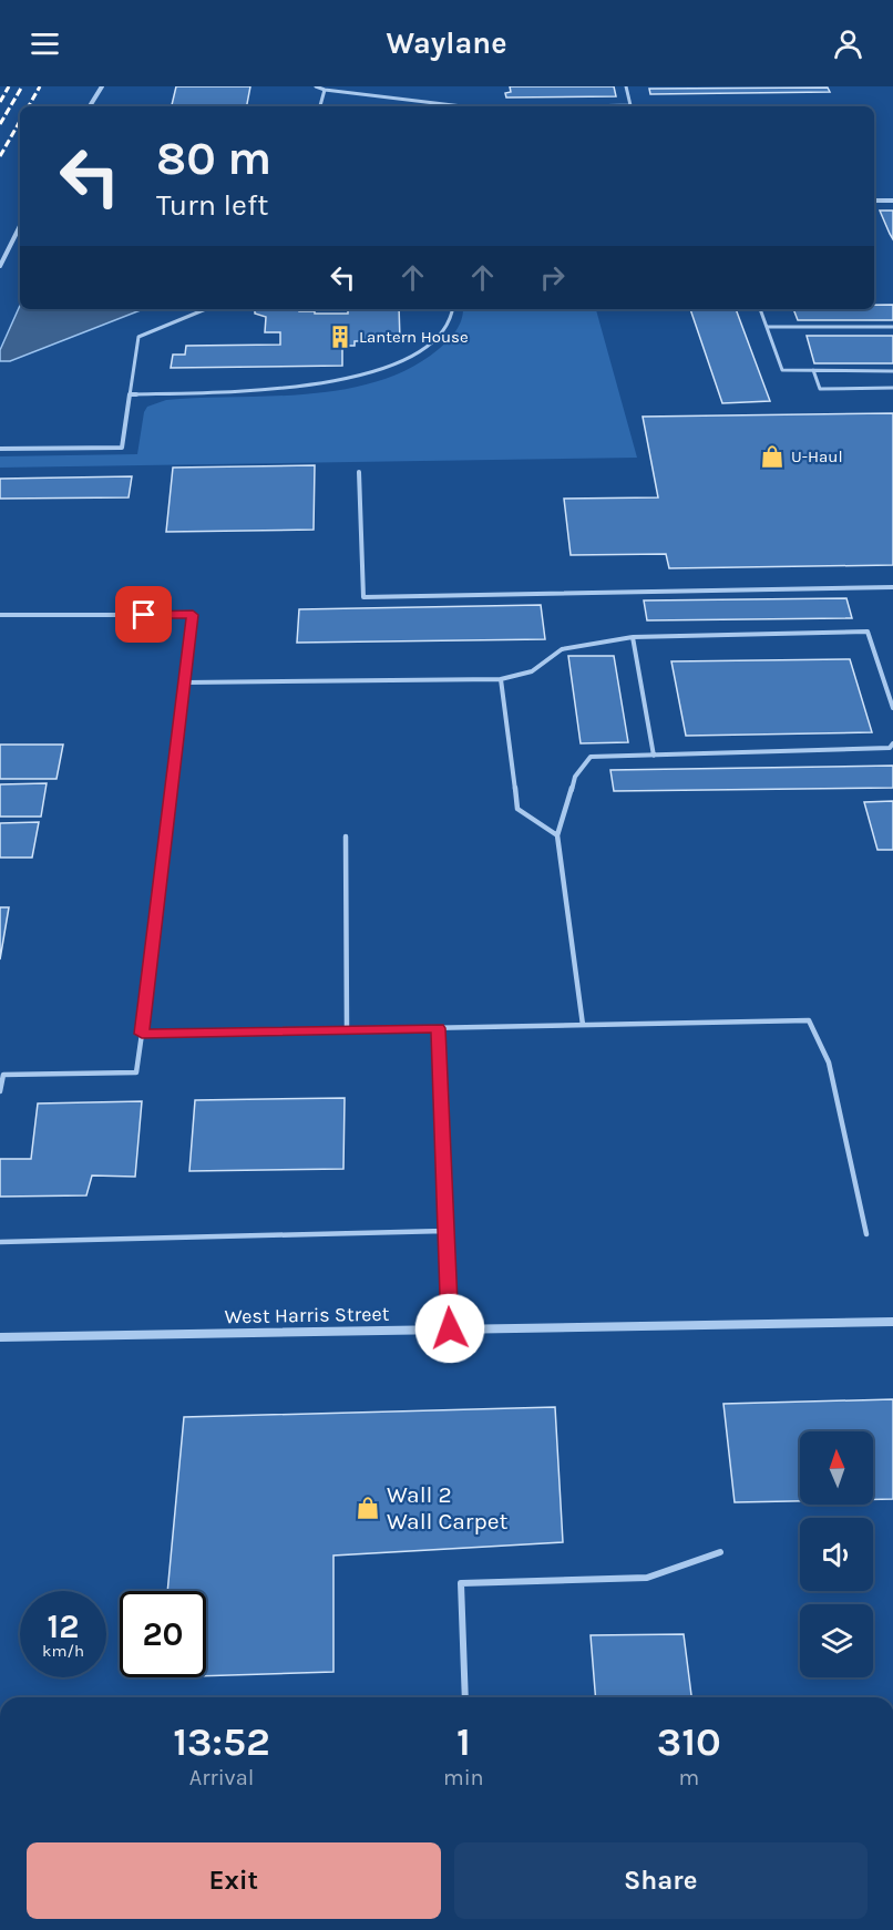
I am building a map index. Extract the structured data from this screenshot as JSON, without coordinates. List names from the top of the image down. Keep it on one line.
{"streets":{"street":["West Harris Street"]},"places":{"building":["Lantern House"],"shop":["U-Haul","Wall 2 Wall Carpet"]},"north":"top","page":{"header":"Waylane","turn":["80 m","Turn left"],"speed":"12 km/h","limit":"20","eta":["13:52","Arrival","1","min","310","m"],"buttons":["Exit","Share"]}}
